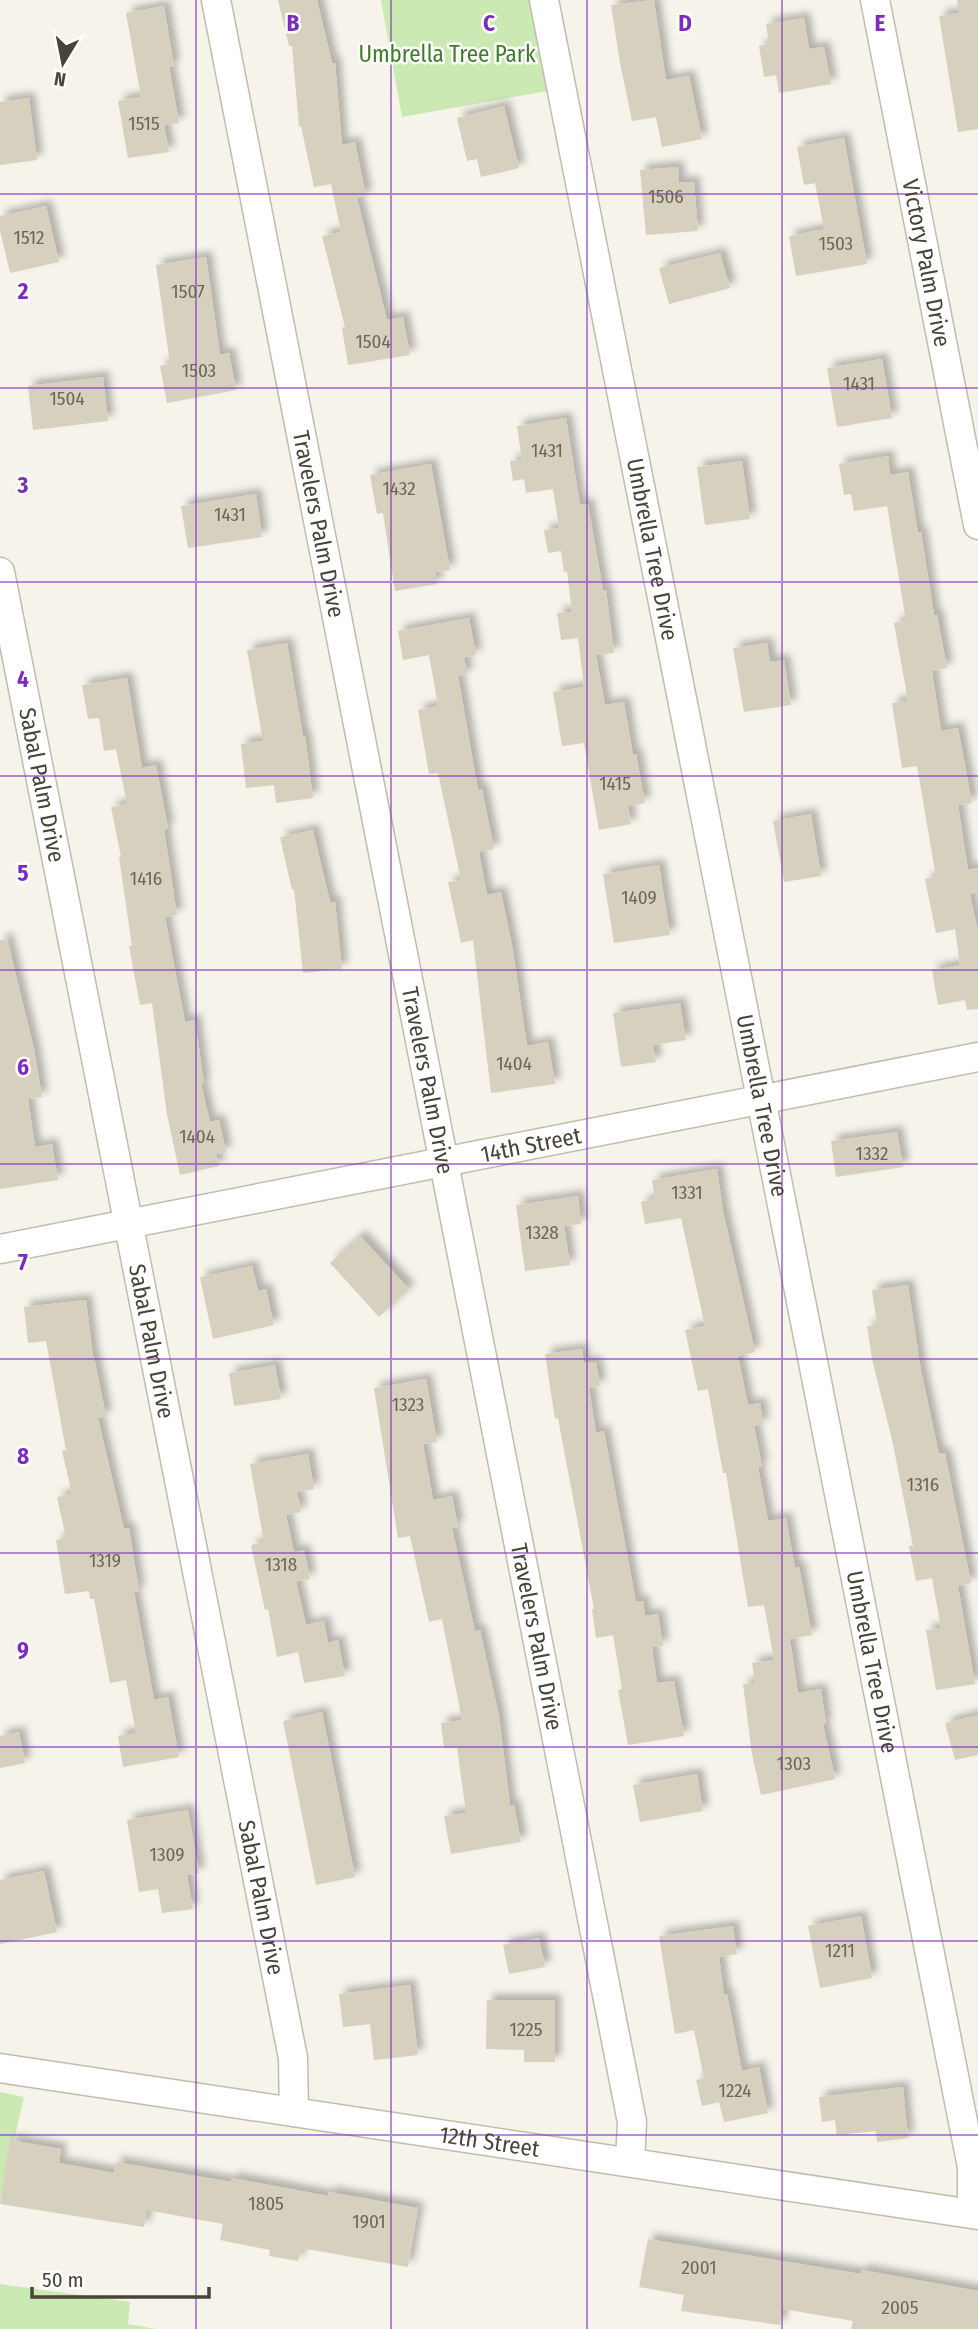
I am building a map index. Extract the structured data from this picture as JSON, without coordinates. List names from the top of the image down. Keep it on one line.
{"streets":{"street":["Victory Palm Drive","Travelers Palm Drive","Umbrella Tree Drive","Sabal Palm Drive","14th Street","12th Street"]},"crossings":[["Travelers Palm Drive","14th Street"],["Travelers Palm Drive","12th Street"],["Umbrella Tree Drive","14th Street"],["Umbrella Tree Drive","12th Street"],["Sabal Palm Drive","14th Street"],["Sabal Palm Drive","12th Street"]],"parks":["Umbrella Tree Park"],"house_numbers":["1515","1506","1512","1503","1507","1504","1503","1431","1504","1431","1432","1431","1415","1416","1409","1404","1404","1332","1331","1328","1323","1316","1319","1318","1303","1309","1211","1225","1224","1805","1901","2001","2005"],"scale_bar":"50 m","north":"bottom","grid":{"columns":["B","C","D","E"],"rows":["2","3","4","5","6","7","8","9"]}}
